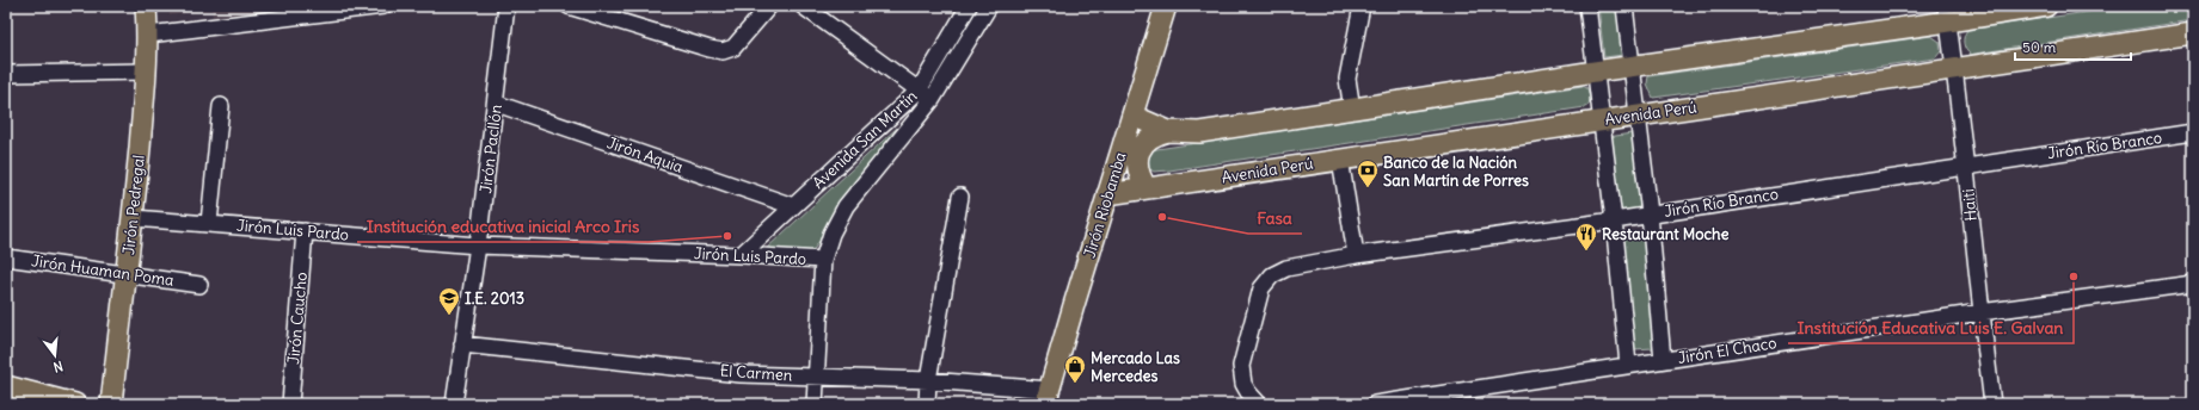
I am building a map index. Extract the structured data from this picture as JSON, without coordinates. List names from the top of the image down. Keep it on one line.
{"streets":{"main road":["Avenida Perú","Jirón Pedregal","Jirón Riobamba"],"street":["Avenida San Martín","Jirón Río Branco","Jirón Pacllón","Jirón Aquia","Haiti","Jirón Luis Pardo","Jirón Huaman Poma","Jirón Caucho","Jirón El Chaco","El Carmen"]},"crossings":[["Avenida Perú","Jirón Riobamba"],["Avenida Perú","Haiti"],["Avenida San Martín","Jirón Aquia"],["Avenida San Martín","Jirón Luis Pardo"],["Avenida San Martín","El Carmen"],["Jirón Río Branco","Haiti"],["Jirón Pacllón","Jirón Aquia"],["Jirón Pacllón","Jirón Luis Pardo"],["Jirón Pacllón","El Carmen"],["Jirón Pedregal","Jirón Luis Pardo"],["Jirón Pedregal","Jirón Huaman Poma"],["Jirón Riobamba","El Carmen"],["Haiti","Jirón El Chaco"],["Jirón Luis Pardo","Jirón Caucho"]],"places":{"bank":["Banco de la Nación San Martín de Porres"],"other":["Fasa","Institución educativa inicial Arco Iris","Institución Educativa Luis E. Galvan"],"restaurant":["Restaurant Moche"],"school or university":["I.E. 2013"],"shop":["Mercado Las Mercedes"]},"scale_bar":"50 m","north":"bottom"}
